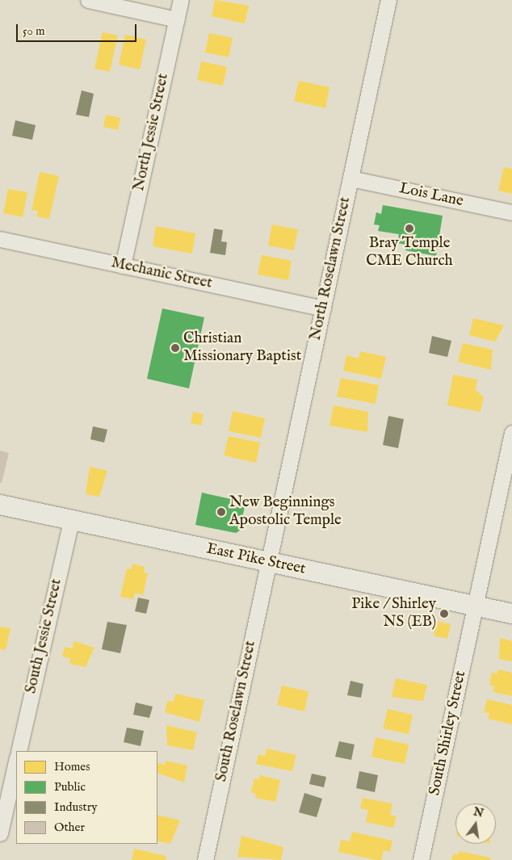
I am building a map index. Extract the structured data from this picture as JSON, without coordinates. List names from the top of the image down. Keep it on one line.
{"streets":{"street":["North Jessie Street","Lois Lane","North Roselawn Street","Mechanic Street","East Pike Street","South Jessie Street","South Roselawn Street","South Shirley Street"]},"crossings":[["North Jessie Street","Mechanic Street"],["Lois Lane","North Roselawn Street"],["North Roselawn Street","Mechanic Street"],["North Roselawn Street","East Pike Street"],["North Roselawn Street","South Roselawn Street"],["East Pike Street","South Jessie Street"],["East Pike Street","South Roselawn Street"],["East Pike Street","South Shirley Street"]],"places":["Bray Temple CME Church","Christian Missionary Baptist","New Beginnings Apostolic Temple","Pike / Shirley NS (EB)"],"legend":["Homes","Public","Industry","Other"],"scale_bar":"50 m","north":"top"}
